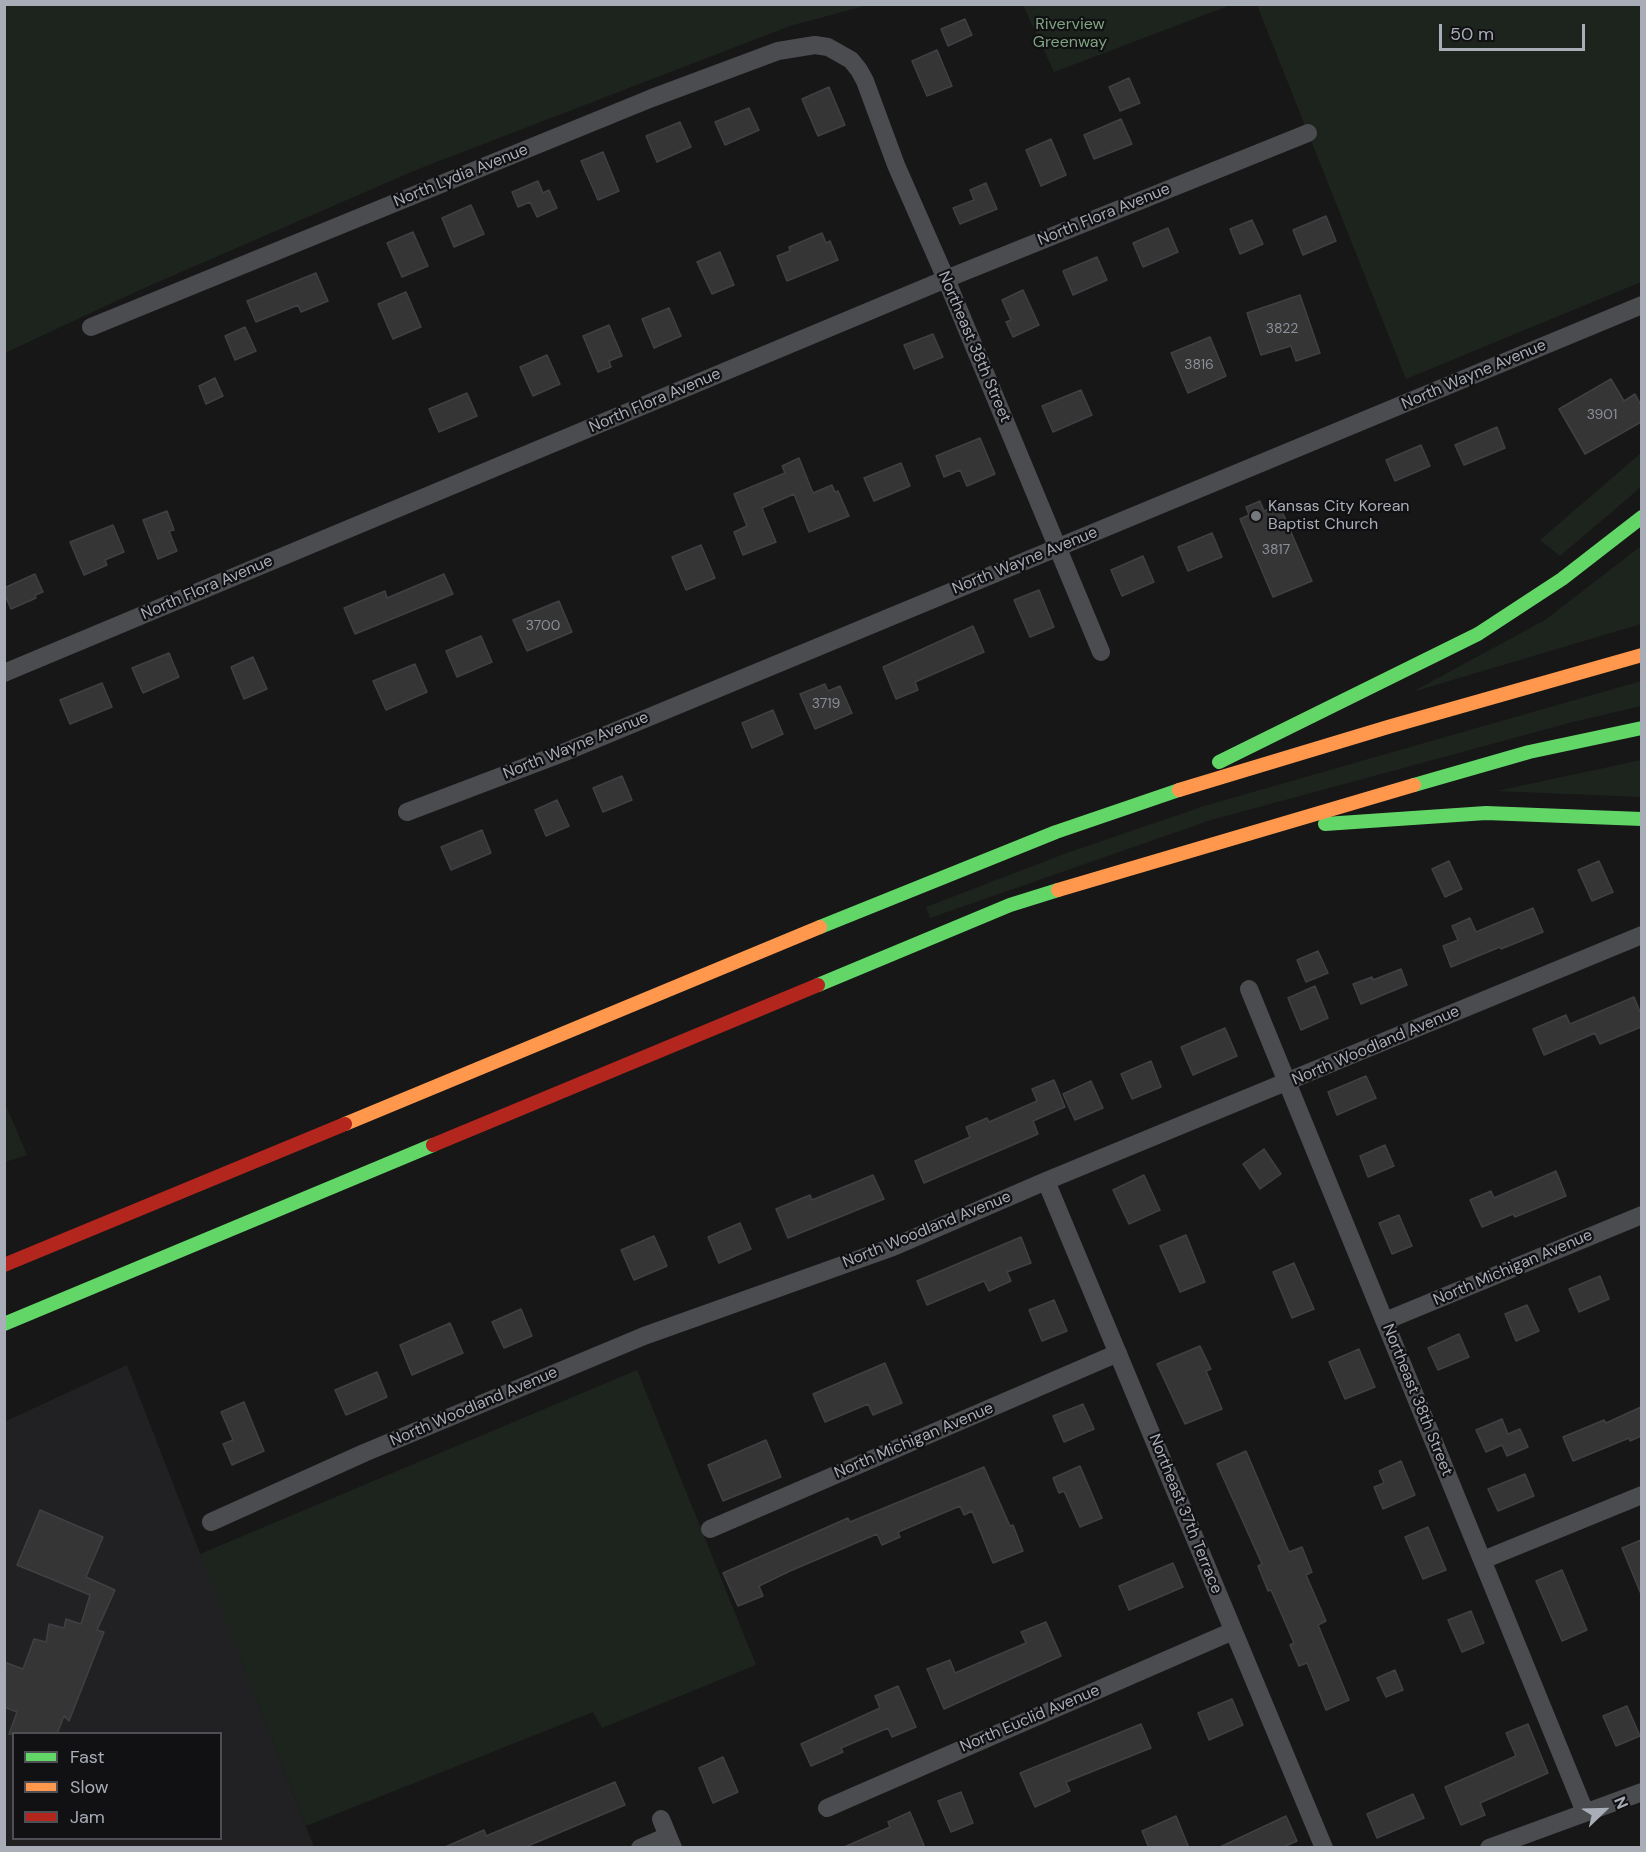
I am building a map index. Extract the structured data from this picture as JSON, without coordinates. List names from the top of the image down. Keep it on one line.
{"streets":{"street":["North Lydia Avenue","North Flora Avenue","Northeast 38th Street","North Wayne Avenue","North Woodland Avenue","North Michigan Avenue","Northeast 37th Terrace","North Euclid Avenue"]},"crossings":[["North Lydia Avenue","Northeast 38th Street"],["North Flora Avenue","Northeast 38th Street"],["Northeast 38th Street","North Wayne Avenue"],["Northeast 38th Street","North Woodland Avenue"],["Northeast 38th Street","North Michigan Avenue"],["North Woodland Avenue","Northeast 37th Terrace"],["North Michigan Avenue","Northeast 37th Terrace"],["Northeast 37th Terrace","North Euclid Avenue"]],"parks":["Riverview Greenway"],"places":["Kansas City Korean Baptist Church"],"house_numbers":["3822","3816","3901","3817","3700","3719"],"legend":["Fast","Slow","Jam"],"scale_bar":"50 m","north":"top right"}
